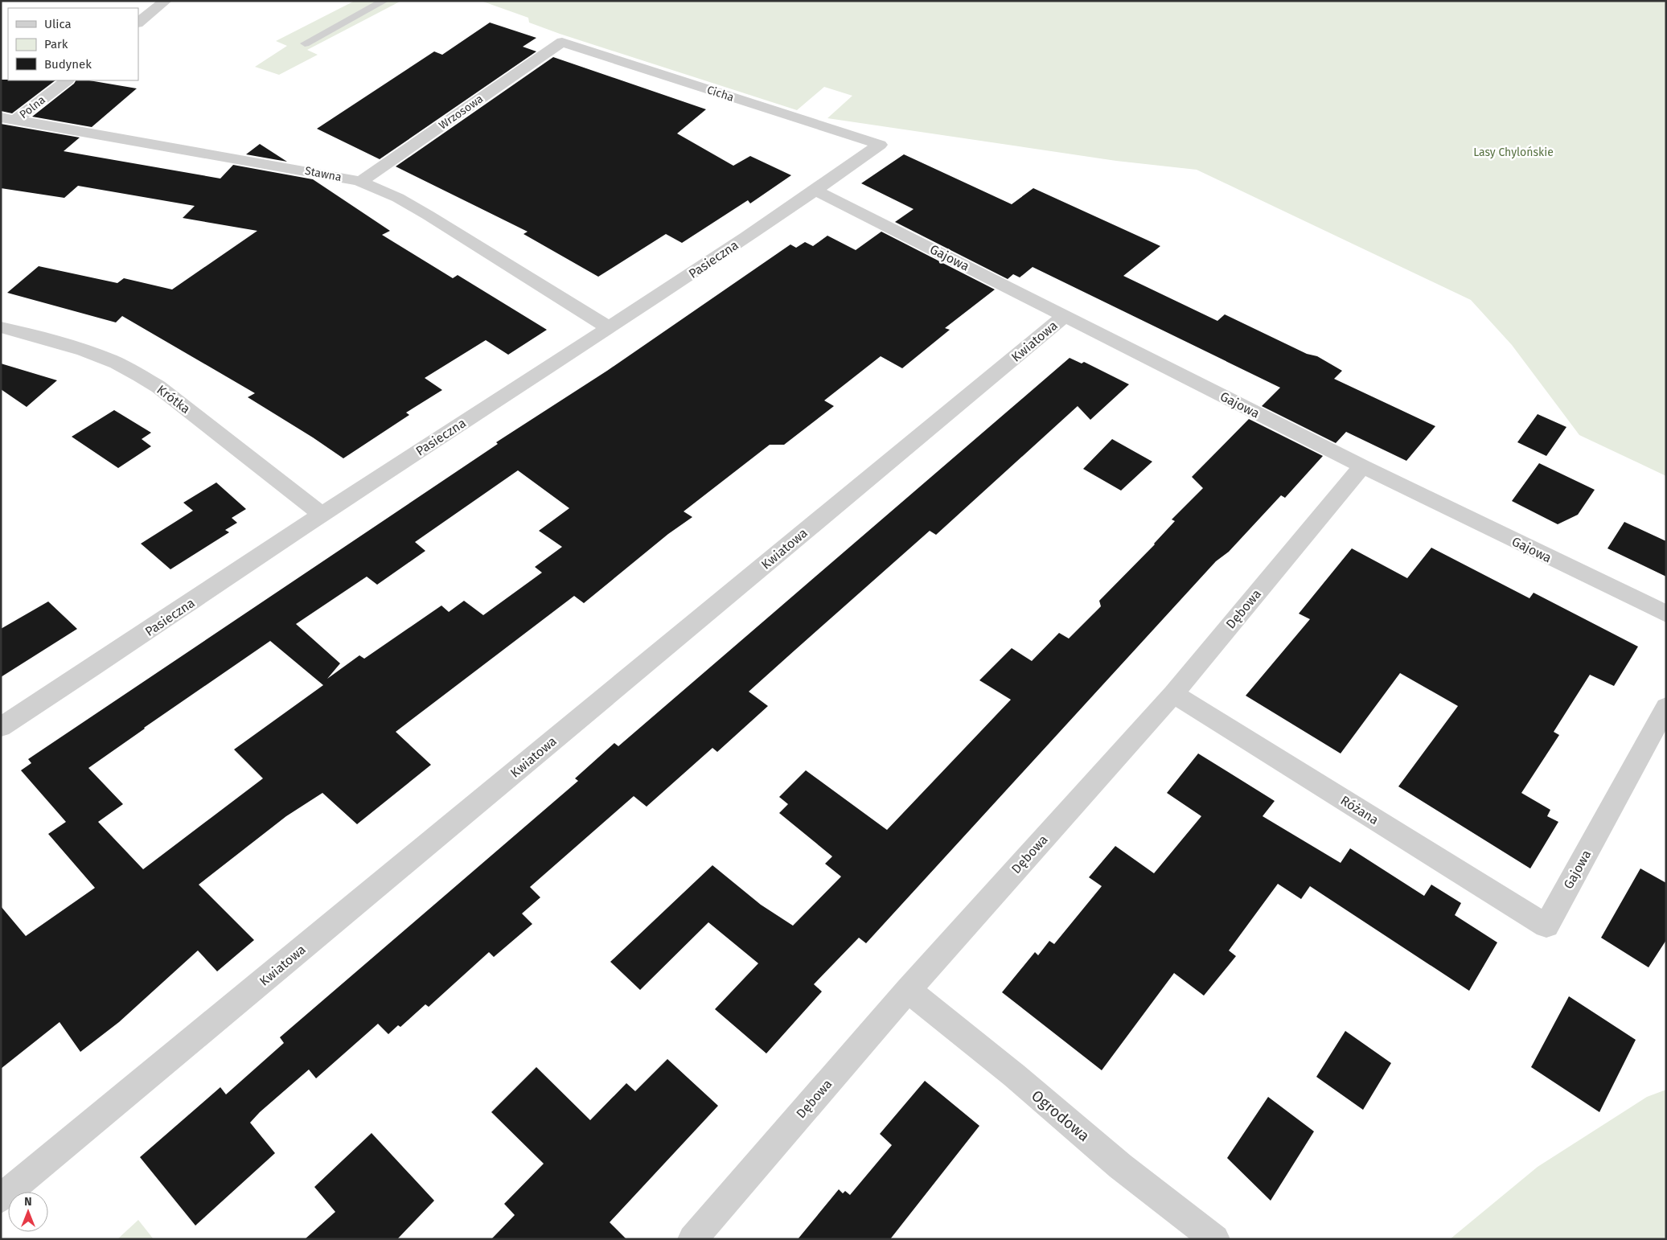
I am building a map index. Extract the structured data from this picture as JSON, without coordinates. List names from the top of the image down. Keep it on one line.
{"streets":{"street":["Cicha","Polna","Wrzosowa","Stawna","Gajowa","Pasieczna","Kwiatowa","Krótka","Dębowa","Różana","Ogrodowa"]},"crossings":[["Cicha","Wrzosowa"],["Cicha","Pasieczna"],["Polna","Stawna"],["Wrzosowa","Stawna"],["Stawna","Pasieczna"],["Gajowa","Pasieczna"],["Gajowa","Kwiatowa"],["Gajowa","Dębowa"],["Gajowa","Różana"],["Pasieczna","Krótka"],["Dębowa","Różana"],["Dębowa","Ogrodowa"]],"parks":["Lasy Chylońskie"],"legend":["Ulica","Park","Budynek"],"north":"top"}
